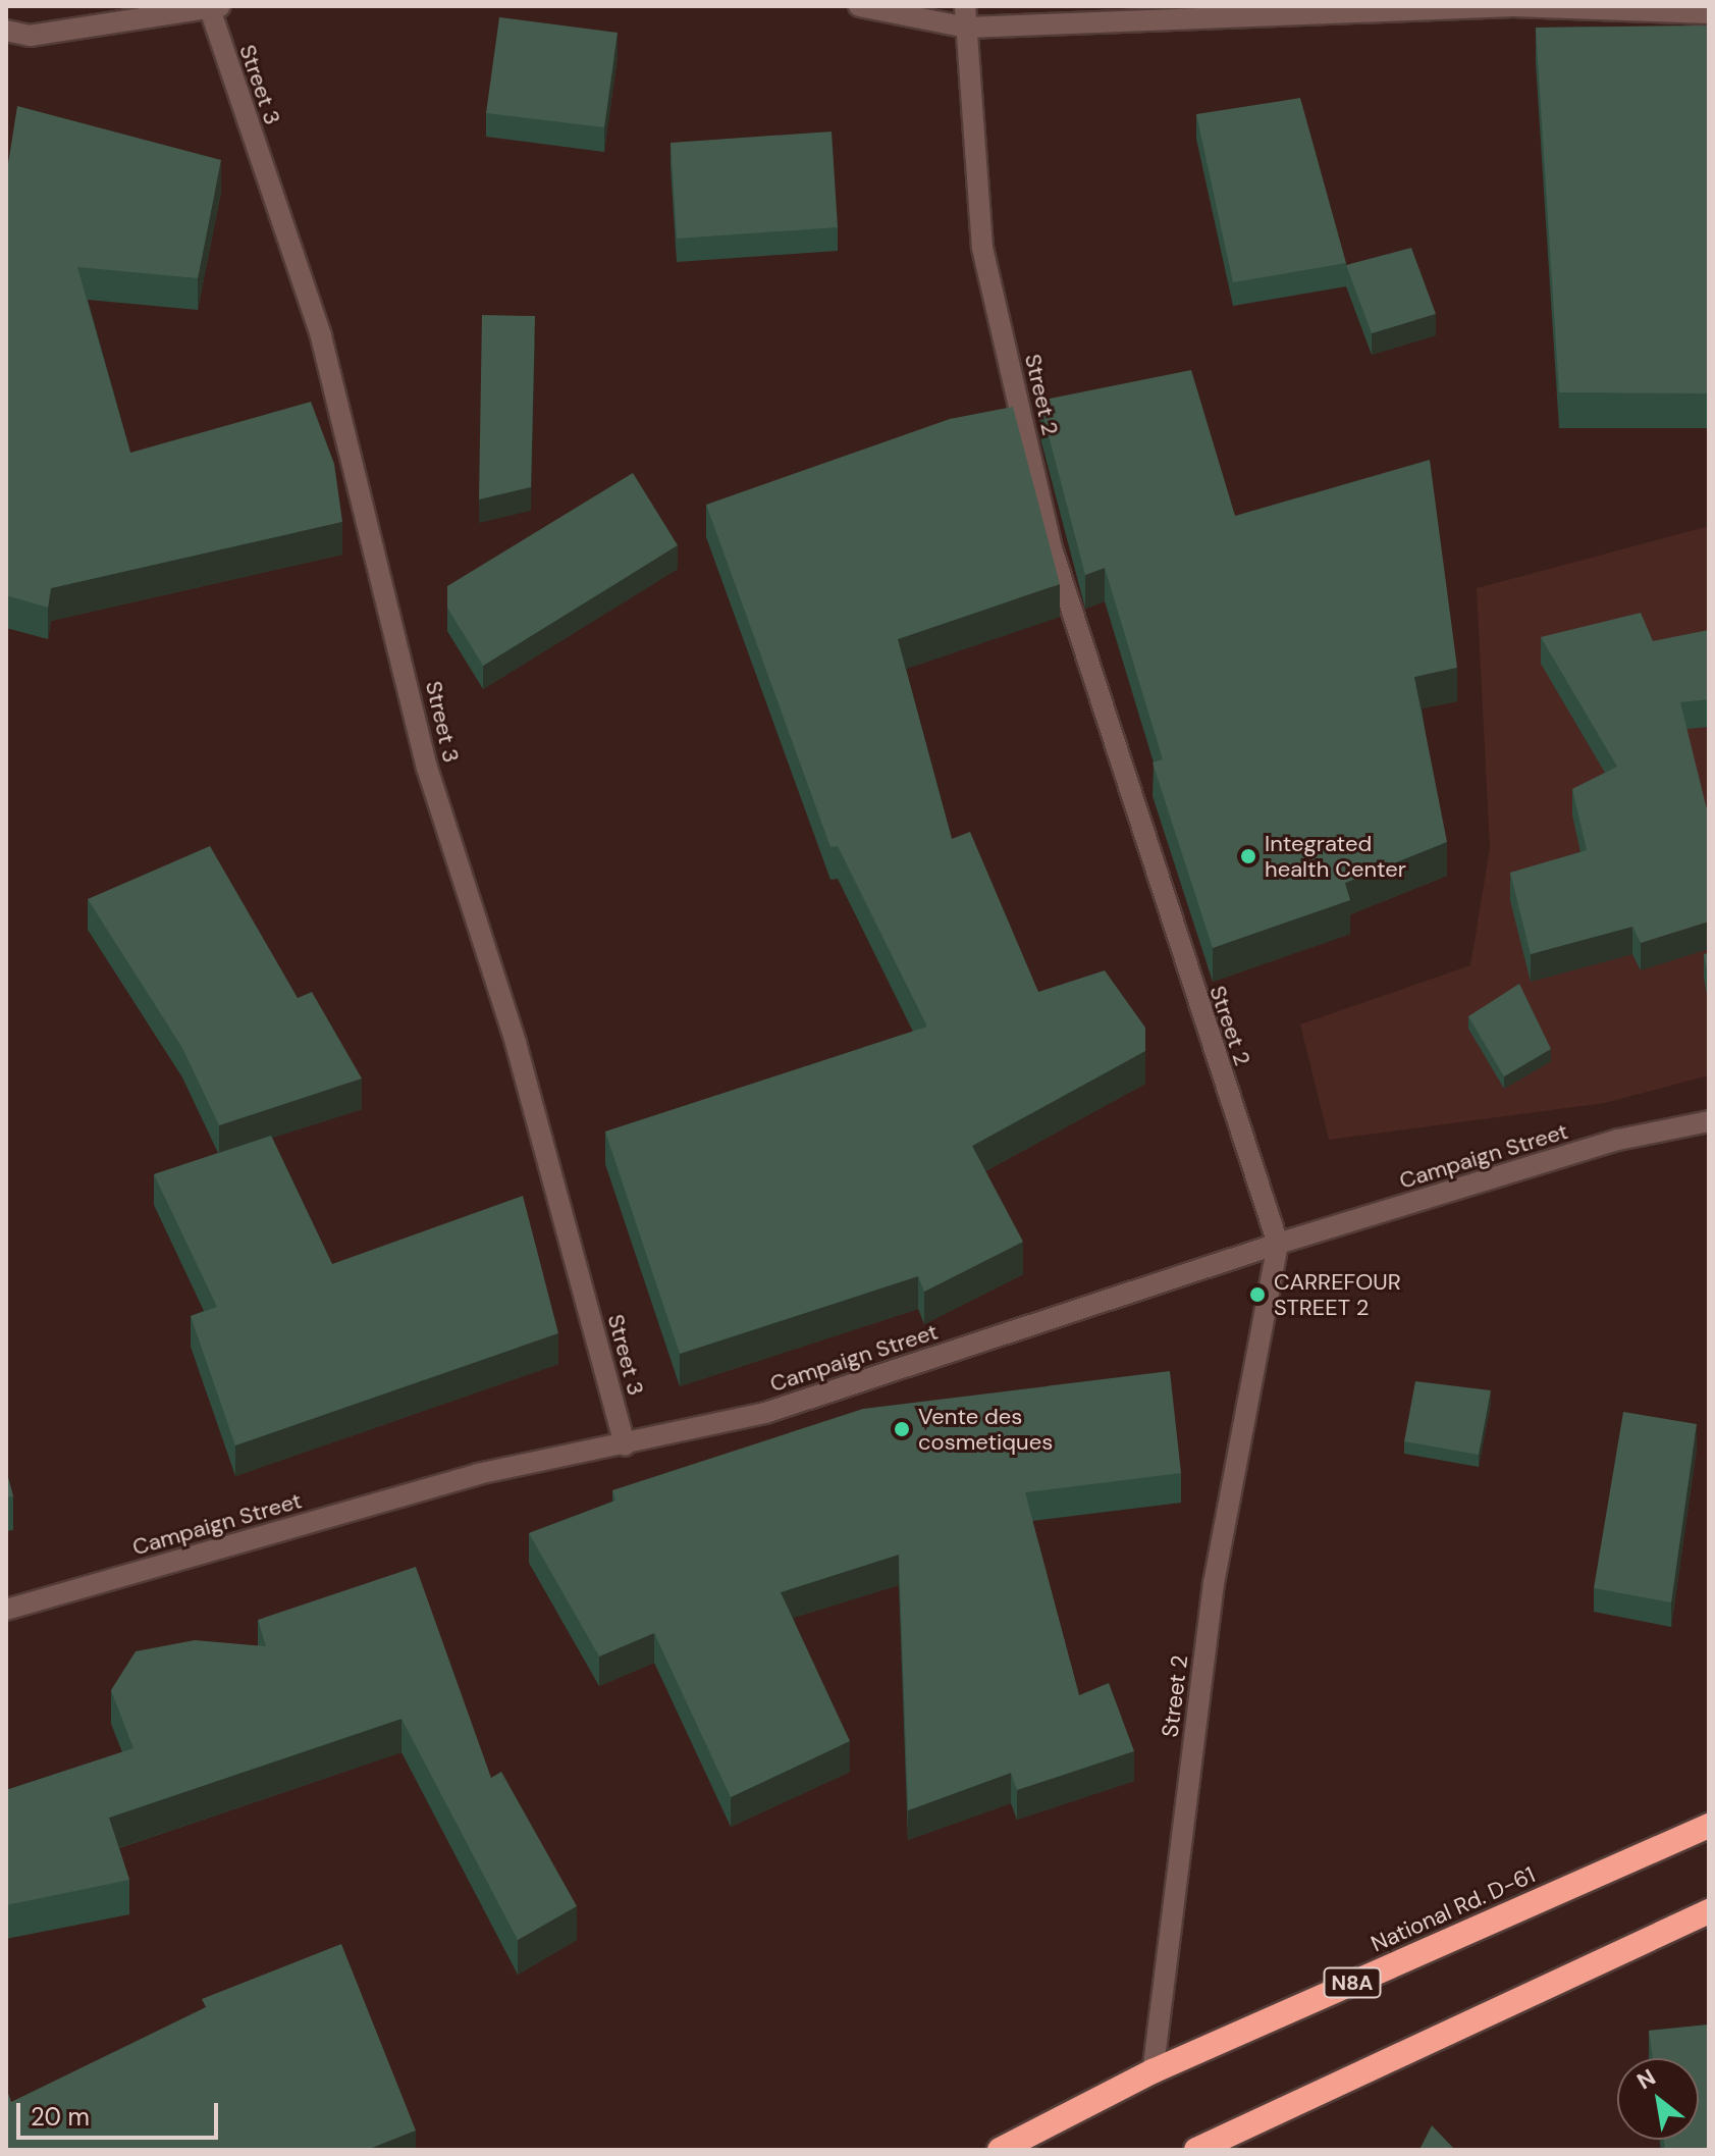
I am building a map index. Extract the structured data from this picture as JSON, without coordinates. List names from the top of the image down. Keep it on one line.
{"streets":{"highway":["National Rd. D-61","N8A"],"street":["Street 3","Street 2","Campaign Street"]},"crossings":[["Street 3","Campaign Street"],["Street 2","Campaign Street"],["Street 2","National Rd. D-61"]],"places":["Integrated health Center","CARREFOUR STREET 2","Vente des cosmetiques"],"scale_bar":"20 m","north":"top left"}
